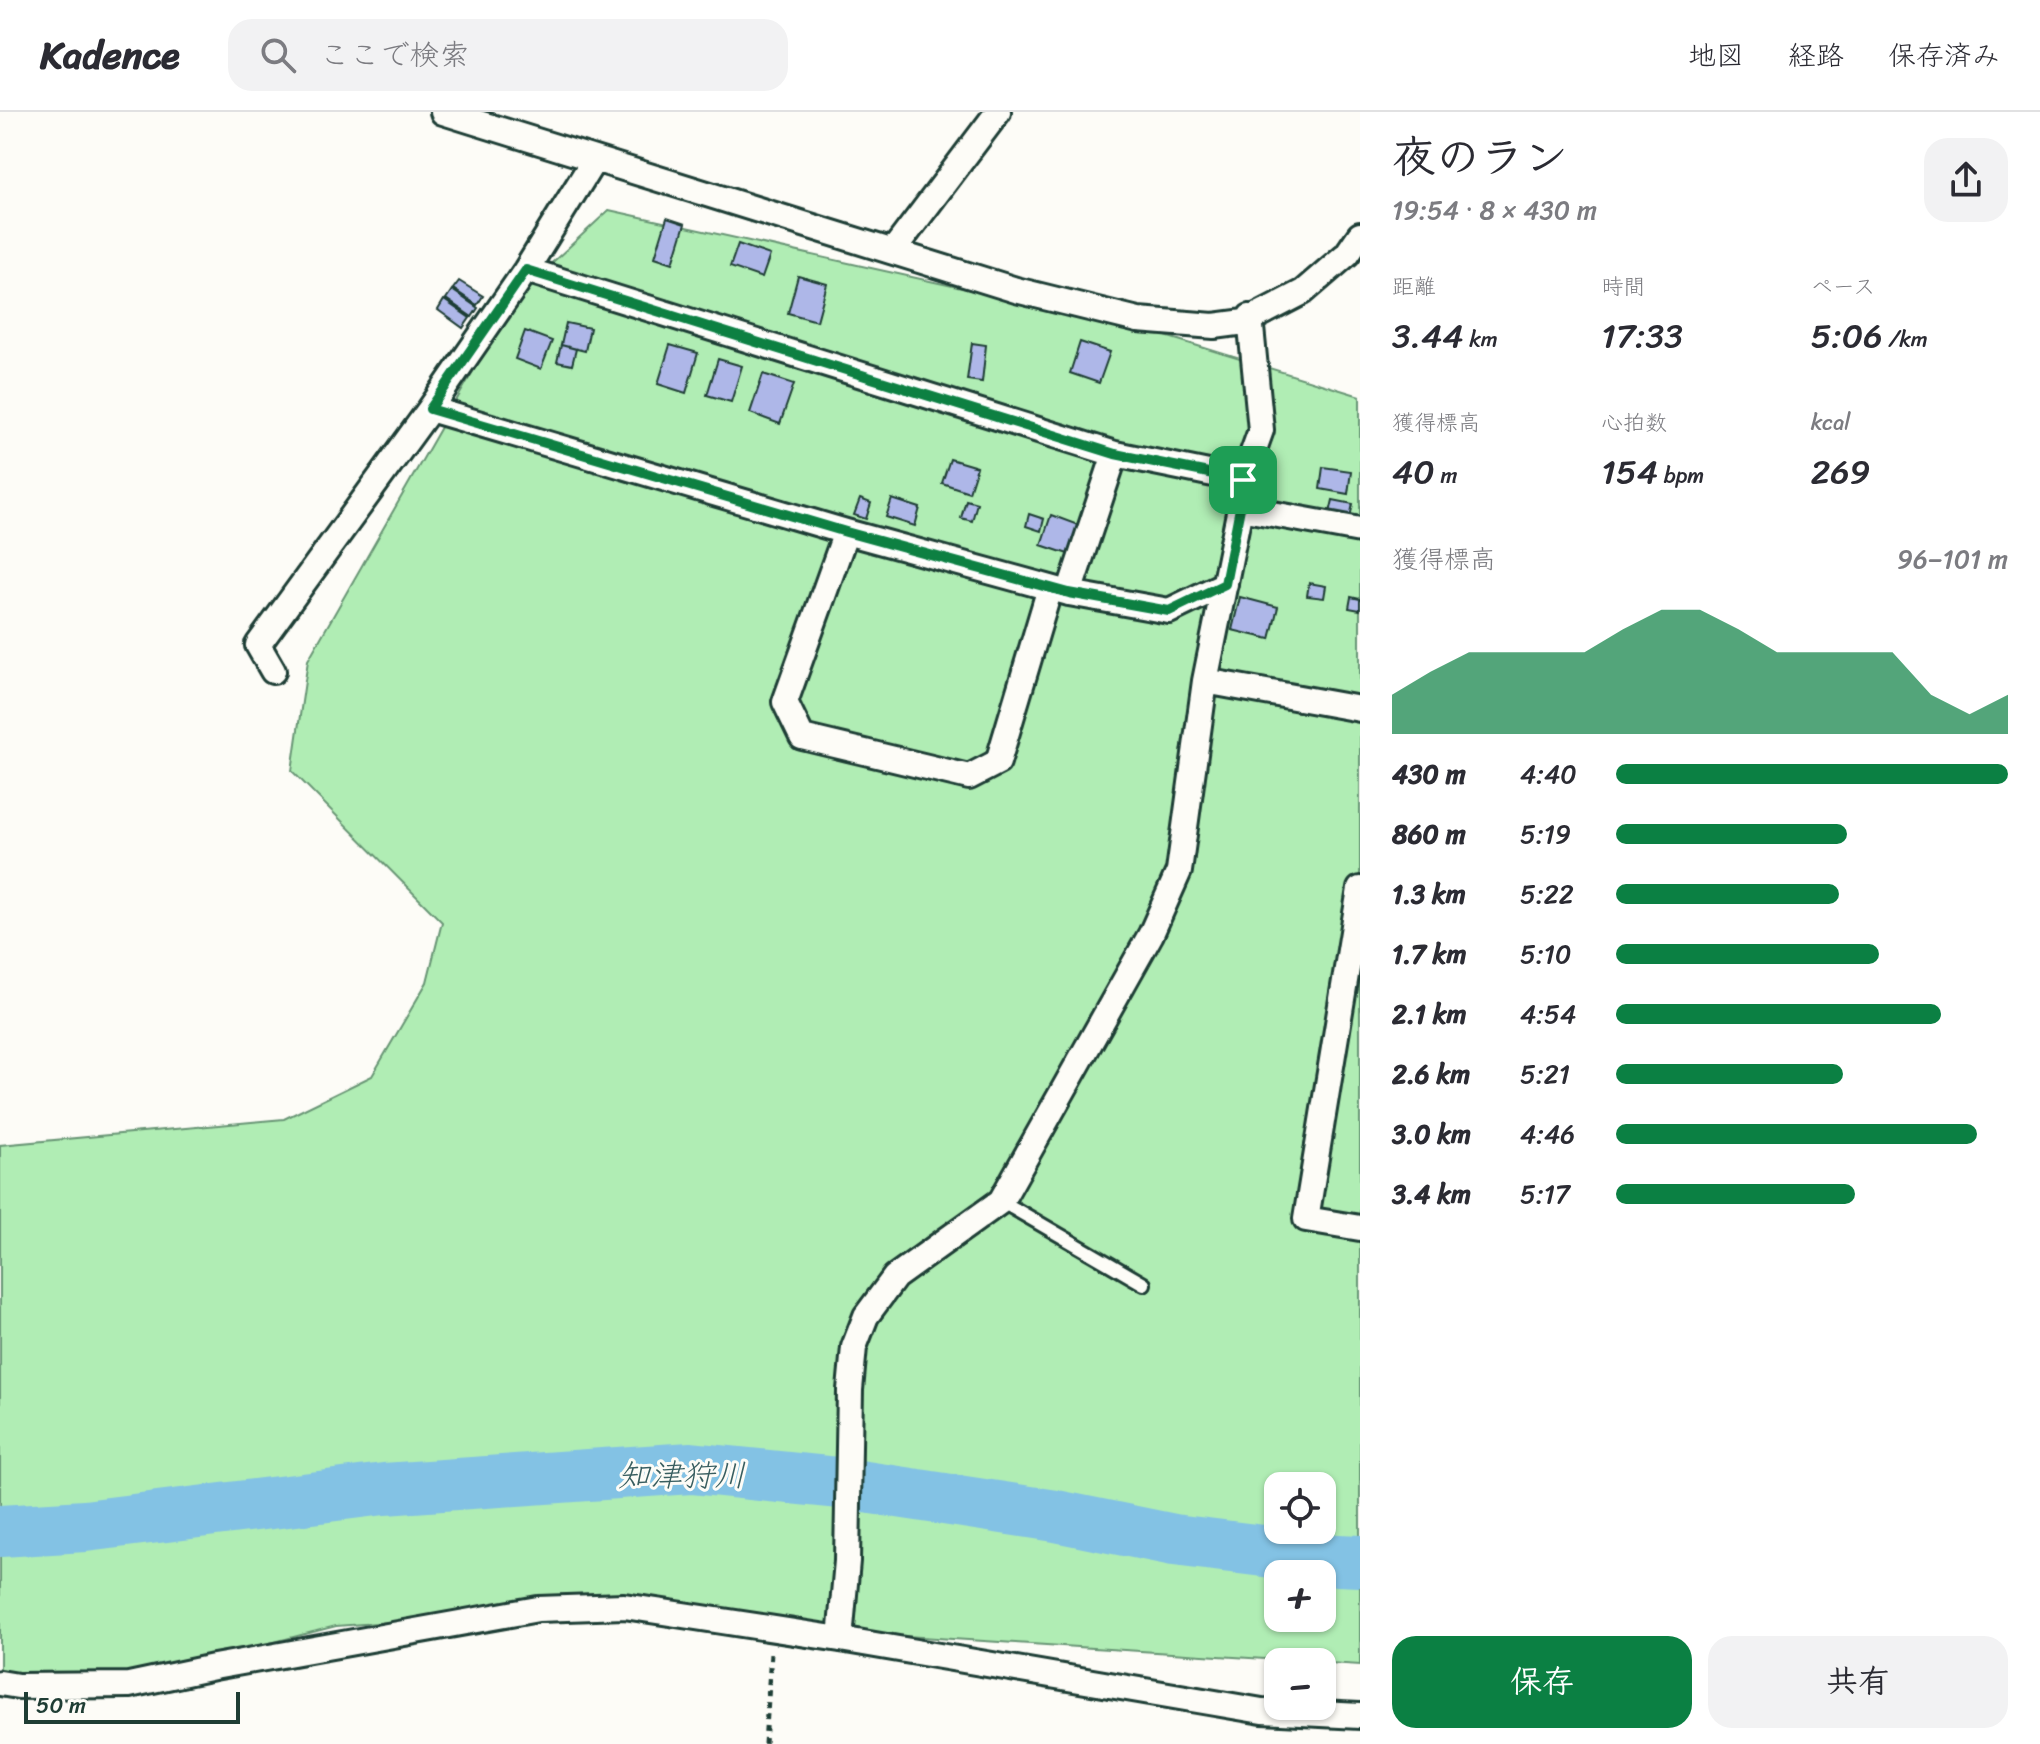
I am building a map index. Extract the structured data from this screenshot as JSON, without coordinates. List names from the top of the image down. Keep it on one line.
{"water":["知津狩川"],"scale_bar":"50 m","page":{"header":"Kadence","search":"ここで検索","nav":["地図","経路","保存済み"],"heading":["夜のラン","19:54 · 8 × 430 m"],"stats":[["距離","3.44 km"],["時間","17:33"],["ペース","5:06 /km"],["獲得標高","40 m"],["心拍数","154 bpm"],["kcal","269"]],"chart":["獲得標高","96–101 m"],"list":[{"name":"430 m","note":"4:40"},{"name":"860 m","note":"5:19"},{"name":"1.3 km","note":"5:22"},{"name":"1.7 km","note":"5:10"},{"name":"2.1 km","note":"4:54"},{"name":"2.6 km","note":"5:21"},{"name":"3.0 km","note":"4:46"},{"name":"3.4 km","note":"5:17"}],"map_buttons":["+","−"],"buttons":["保存","共有"],"scale":"50 m"}}
